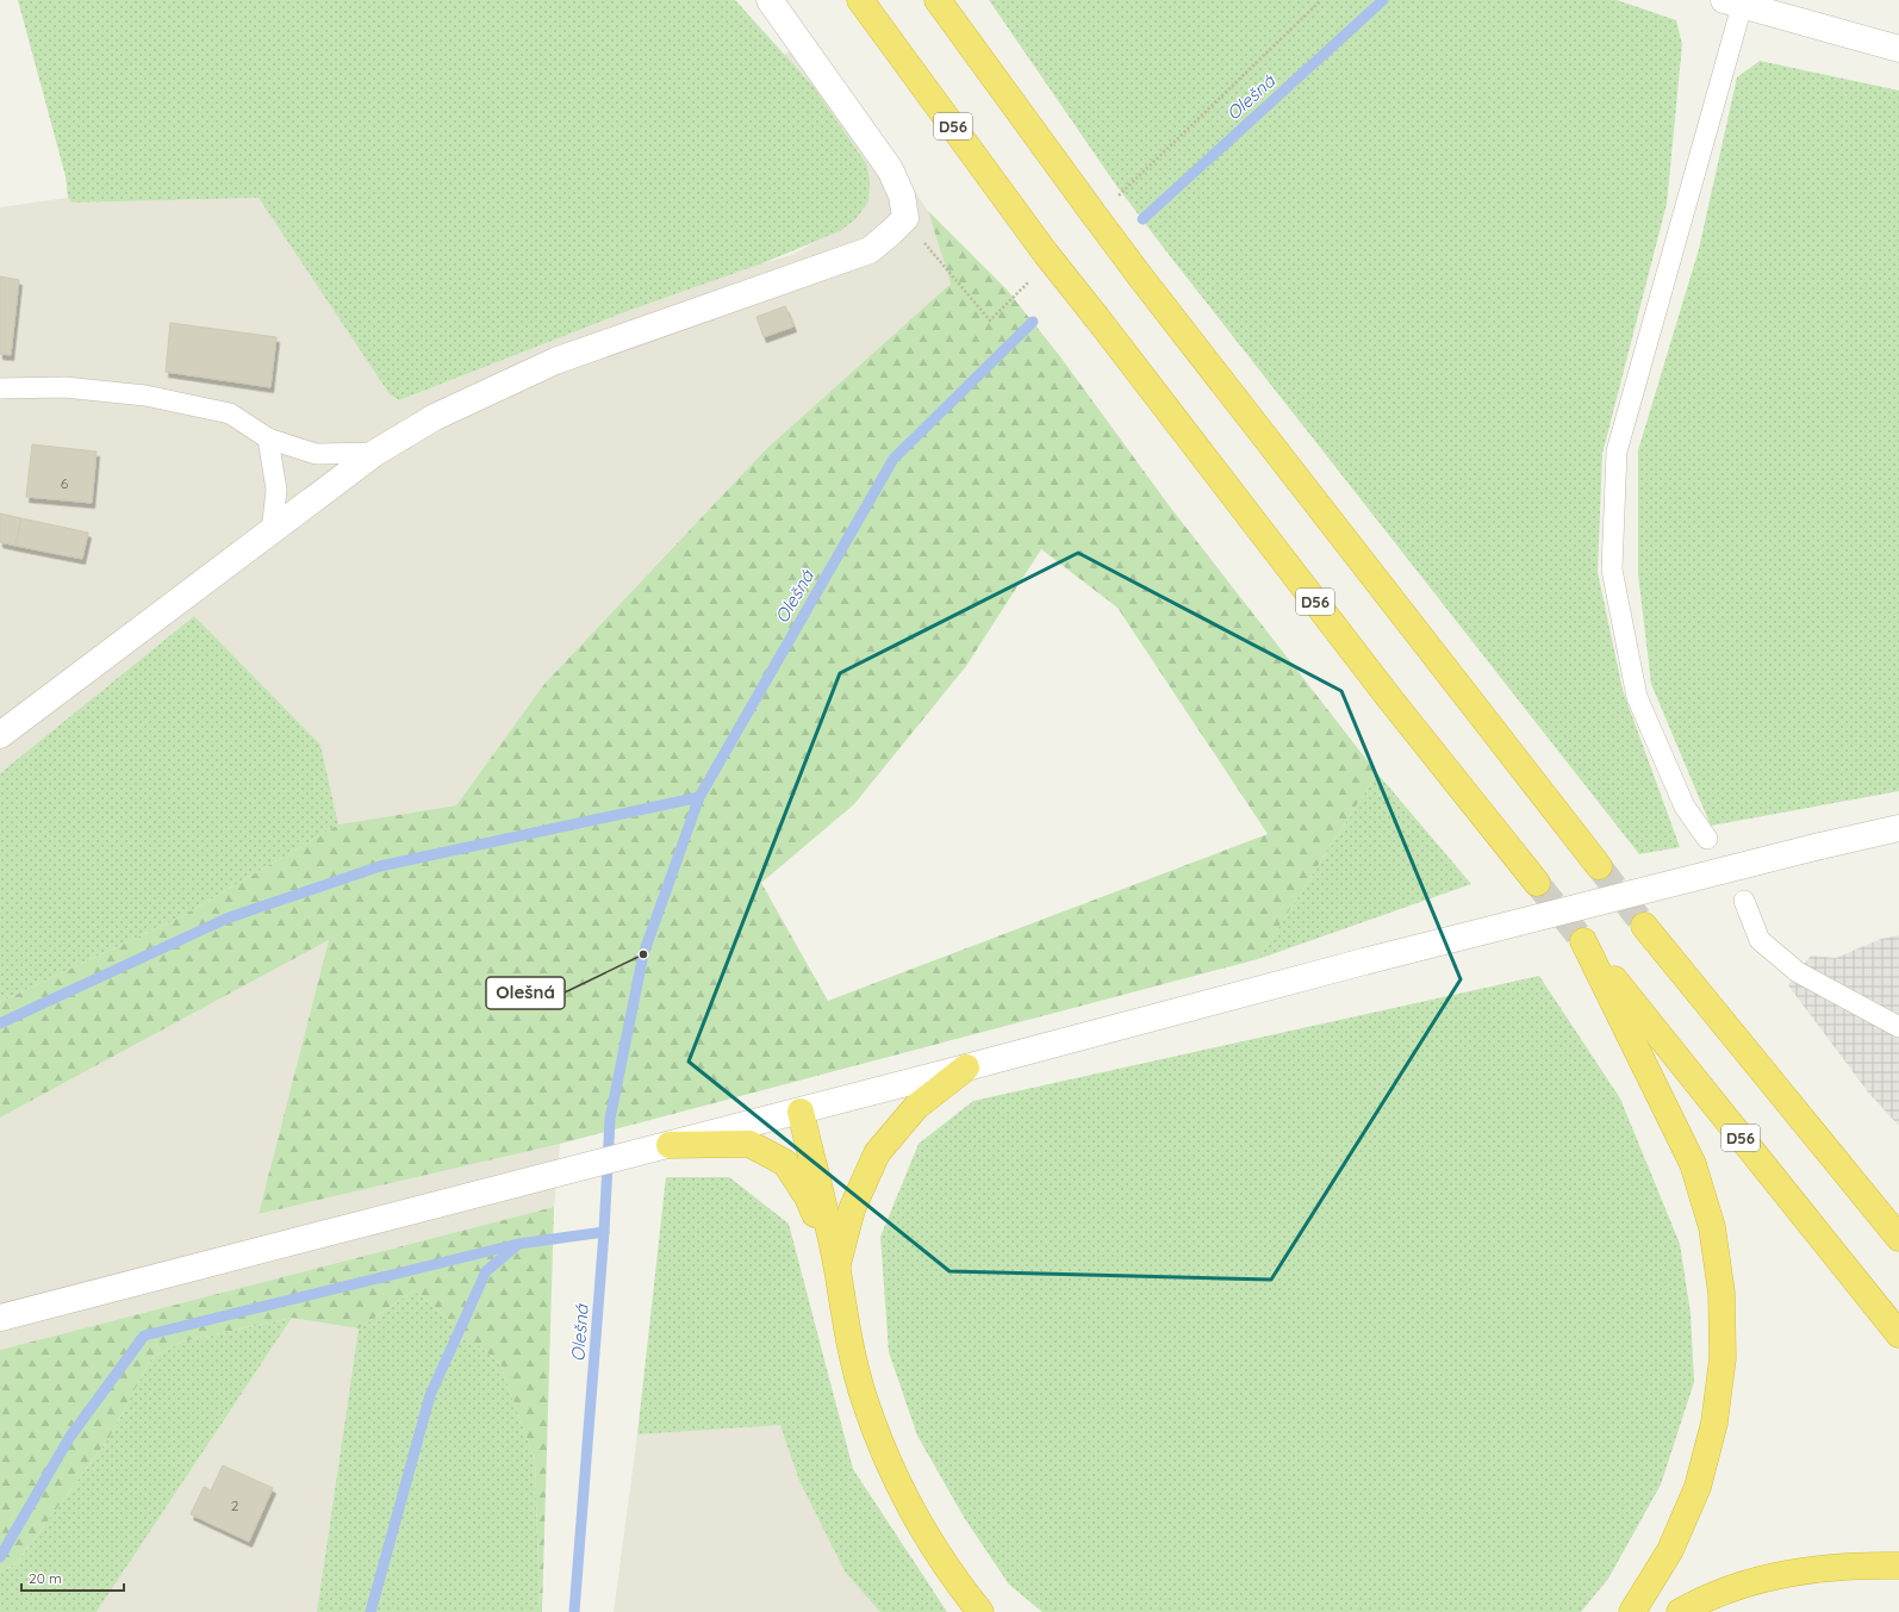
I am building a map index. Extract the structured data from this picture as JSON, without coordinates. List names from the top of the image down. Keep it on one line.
{"streets":{"highway":["D56"]},"water":["Olešná"],"places":["Olešná"],"house_numbers":["6","2"],"scale_bar":"20 m"}
